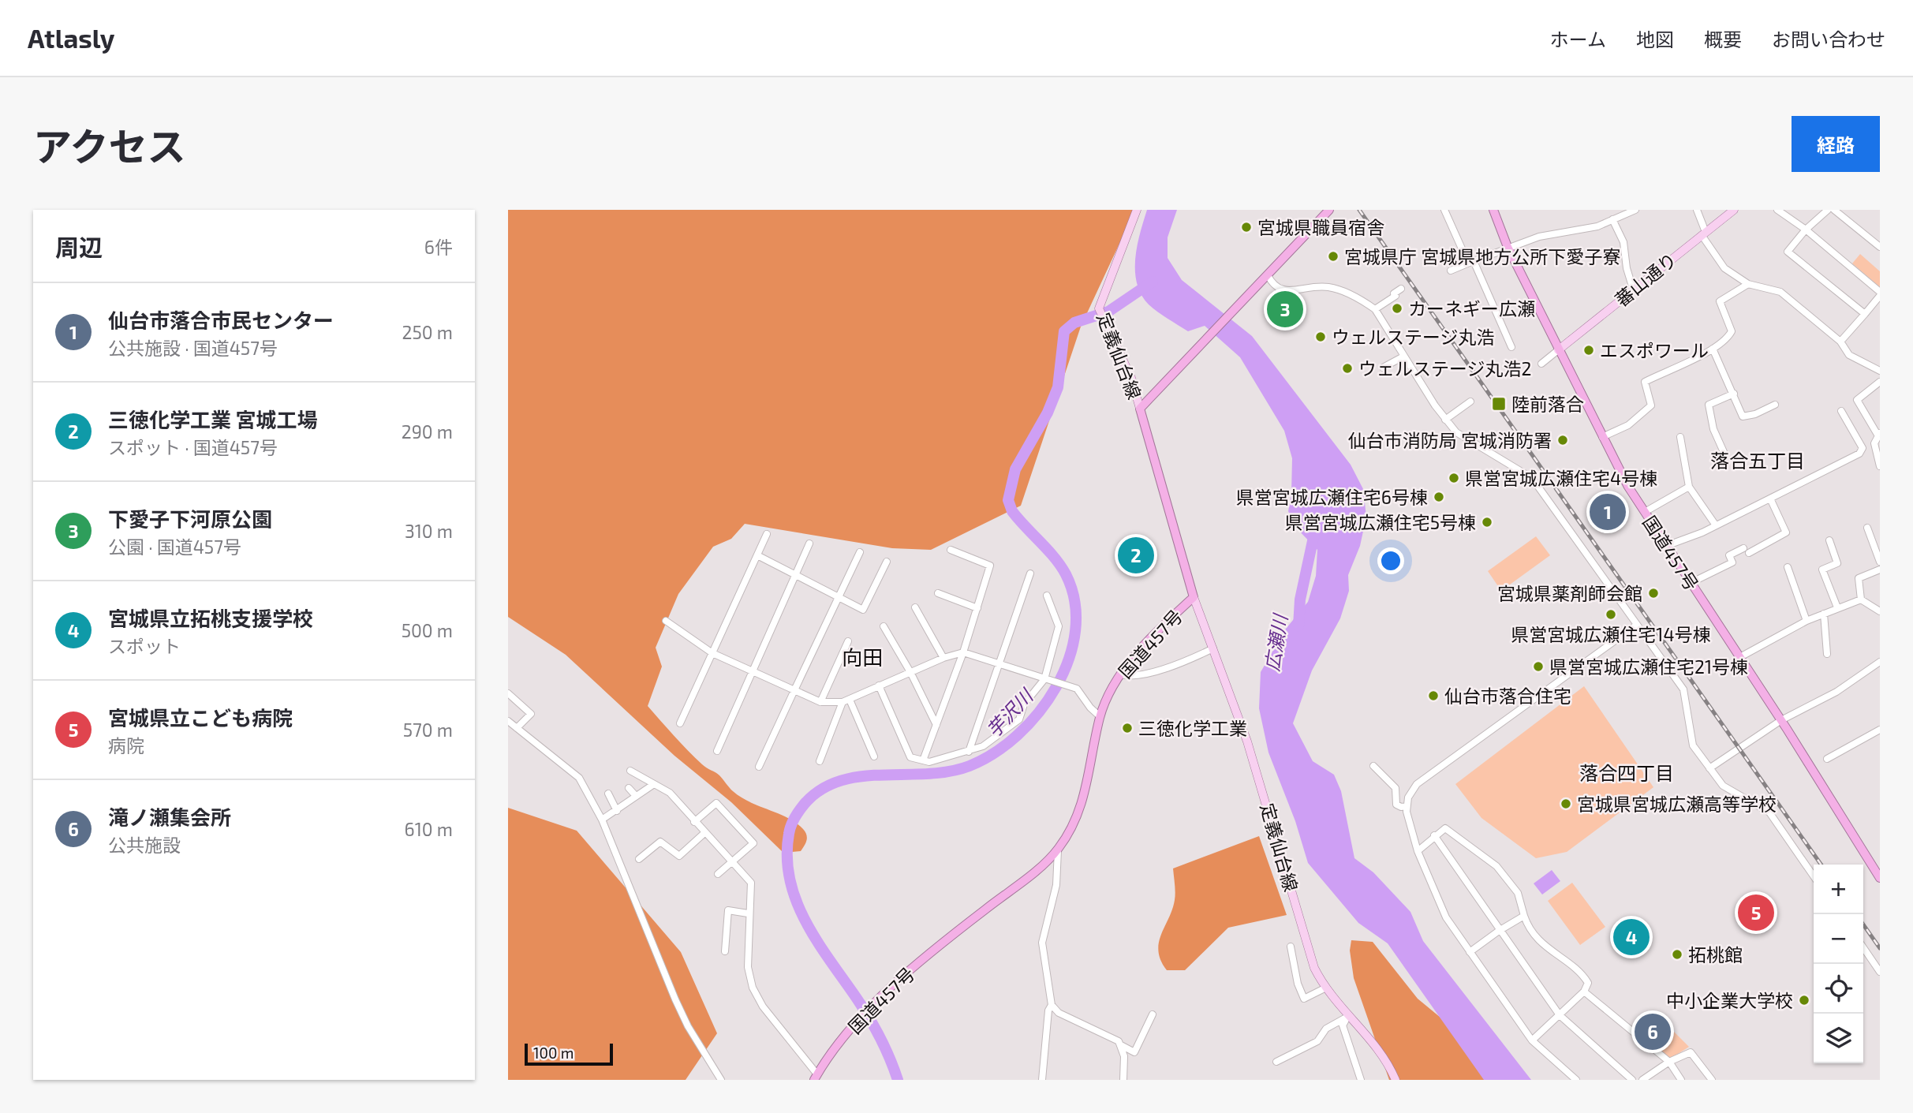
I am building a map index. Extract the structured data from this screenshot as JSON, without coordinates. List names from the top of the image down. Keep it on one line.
{"streets":{"highway":["国道457号"],"main road":["蕃山通り","定義仙台線"]},"crossings":[["蕃山通り","国道457号"],["定義仙台線","国道457号"]],"districts":["落合五丁目","向田","落合四丁目"],"water":["広瀬川","芋沢川"],"places":{"other":["宮城県職員宿舎","宮城県庁 宮城県地方公所下愛子寮","カーネギー広瀬","ウェルステージ丸浩","エスポワール","ウェルステージ丸浩2","仙台市消防局 宮城消防署","県営宮城広瀬住宅4号棟","県営宮城広瀬住宅6号棟","県営宮城広瀬住宅5号棟","宮城県薬剤師会館","県営宮城広瀬住宅14号棟","県営宮城広瀬住宅21号棟","仙台市落合住宅","三徳化学工業","宮城県宮城広瀬高等学校","拓桃館","中小企業大学校"],"transit":["陸前落合"]},"scale_bar":"100 m","page":{"header":"Atlasly","nav":["ホーム","地図","概要","お問い合わせ"],"title":"アクセス","buttons":"経路","heading":["周辺","6件"],"list":[{"mark":"1","name":"仙台市落合市民センター","note":"公共施設 · 国道457号","value":"250 m"},{"mark":"2","name":"三徳化学工業 宮城工場","note":"スポット · 国道457号","value":"290 m"},{"mark":"3","name":"下愛子下河原公園","note":"公園 · 国道457号","value":"310 m"},{"mark":"4","name":"宮城県立拓桃支援学校","note":"スポット","value":"500 m"},{"mark":"5","name":"宮城県立こども病院","note":"病院","value":"570 m"},{"mark":"6","name":"滝ノ瀬集会所","note":"公共施設","value":"610 m"}],"pins":["3","1","2","5","4","6"],"map_buttons":["+","−"],"scale":"100 m"}}
